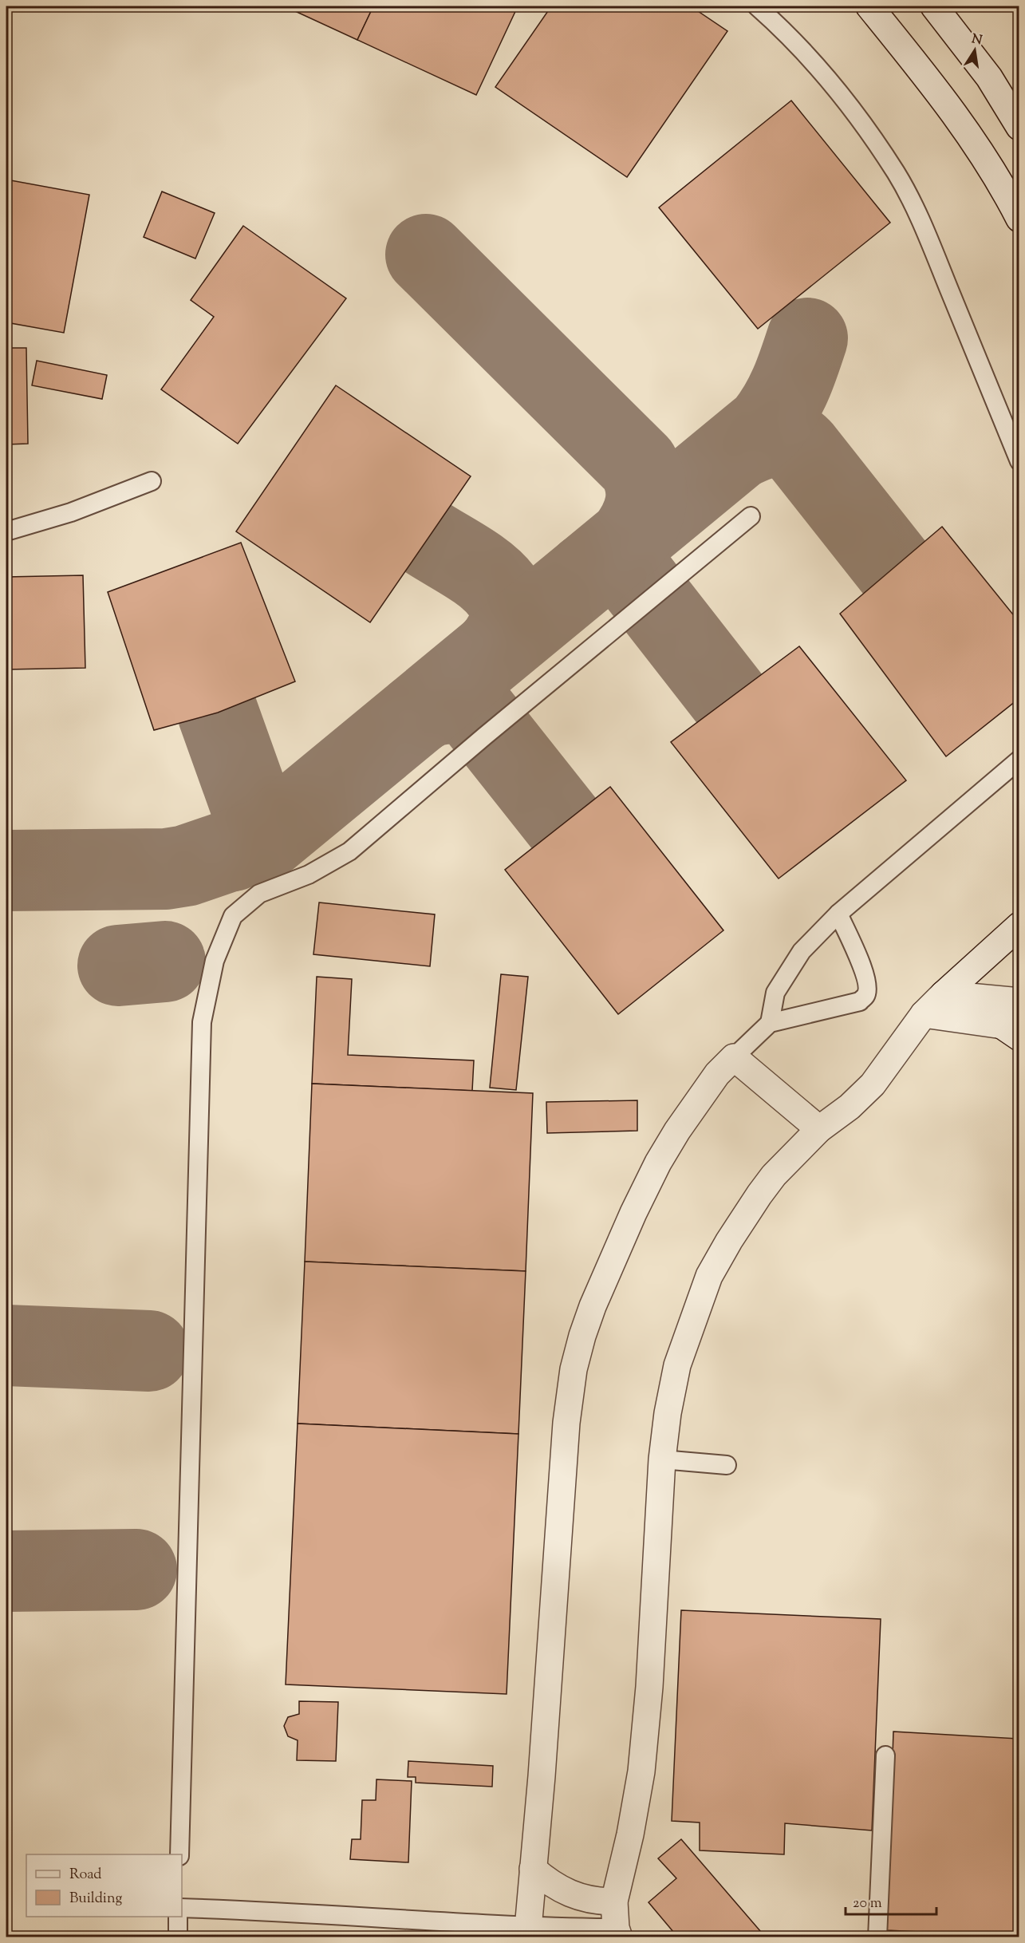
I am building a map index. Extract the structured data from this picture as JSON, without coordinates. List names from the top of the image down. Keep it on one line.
{"legend":["Road","Building"],"scale_bar":"20 m","north":"top"}
